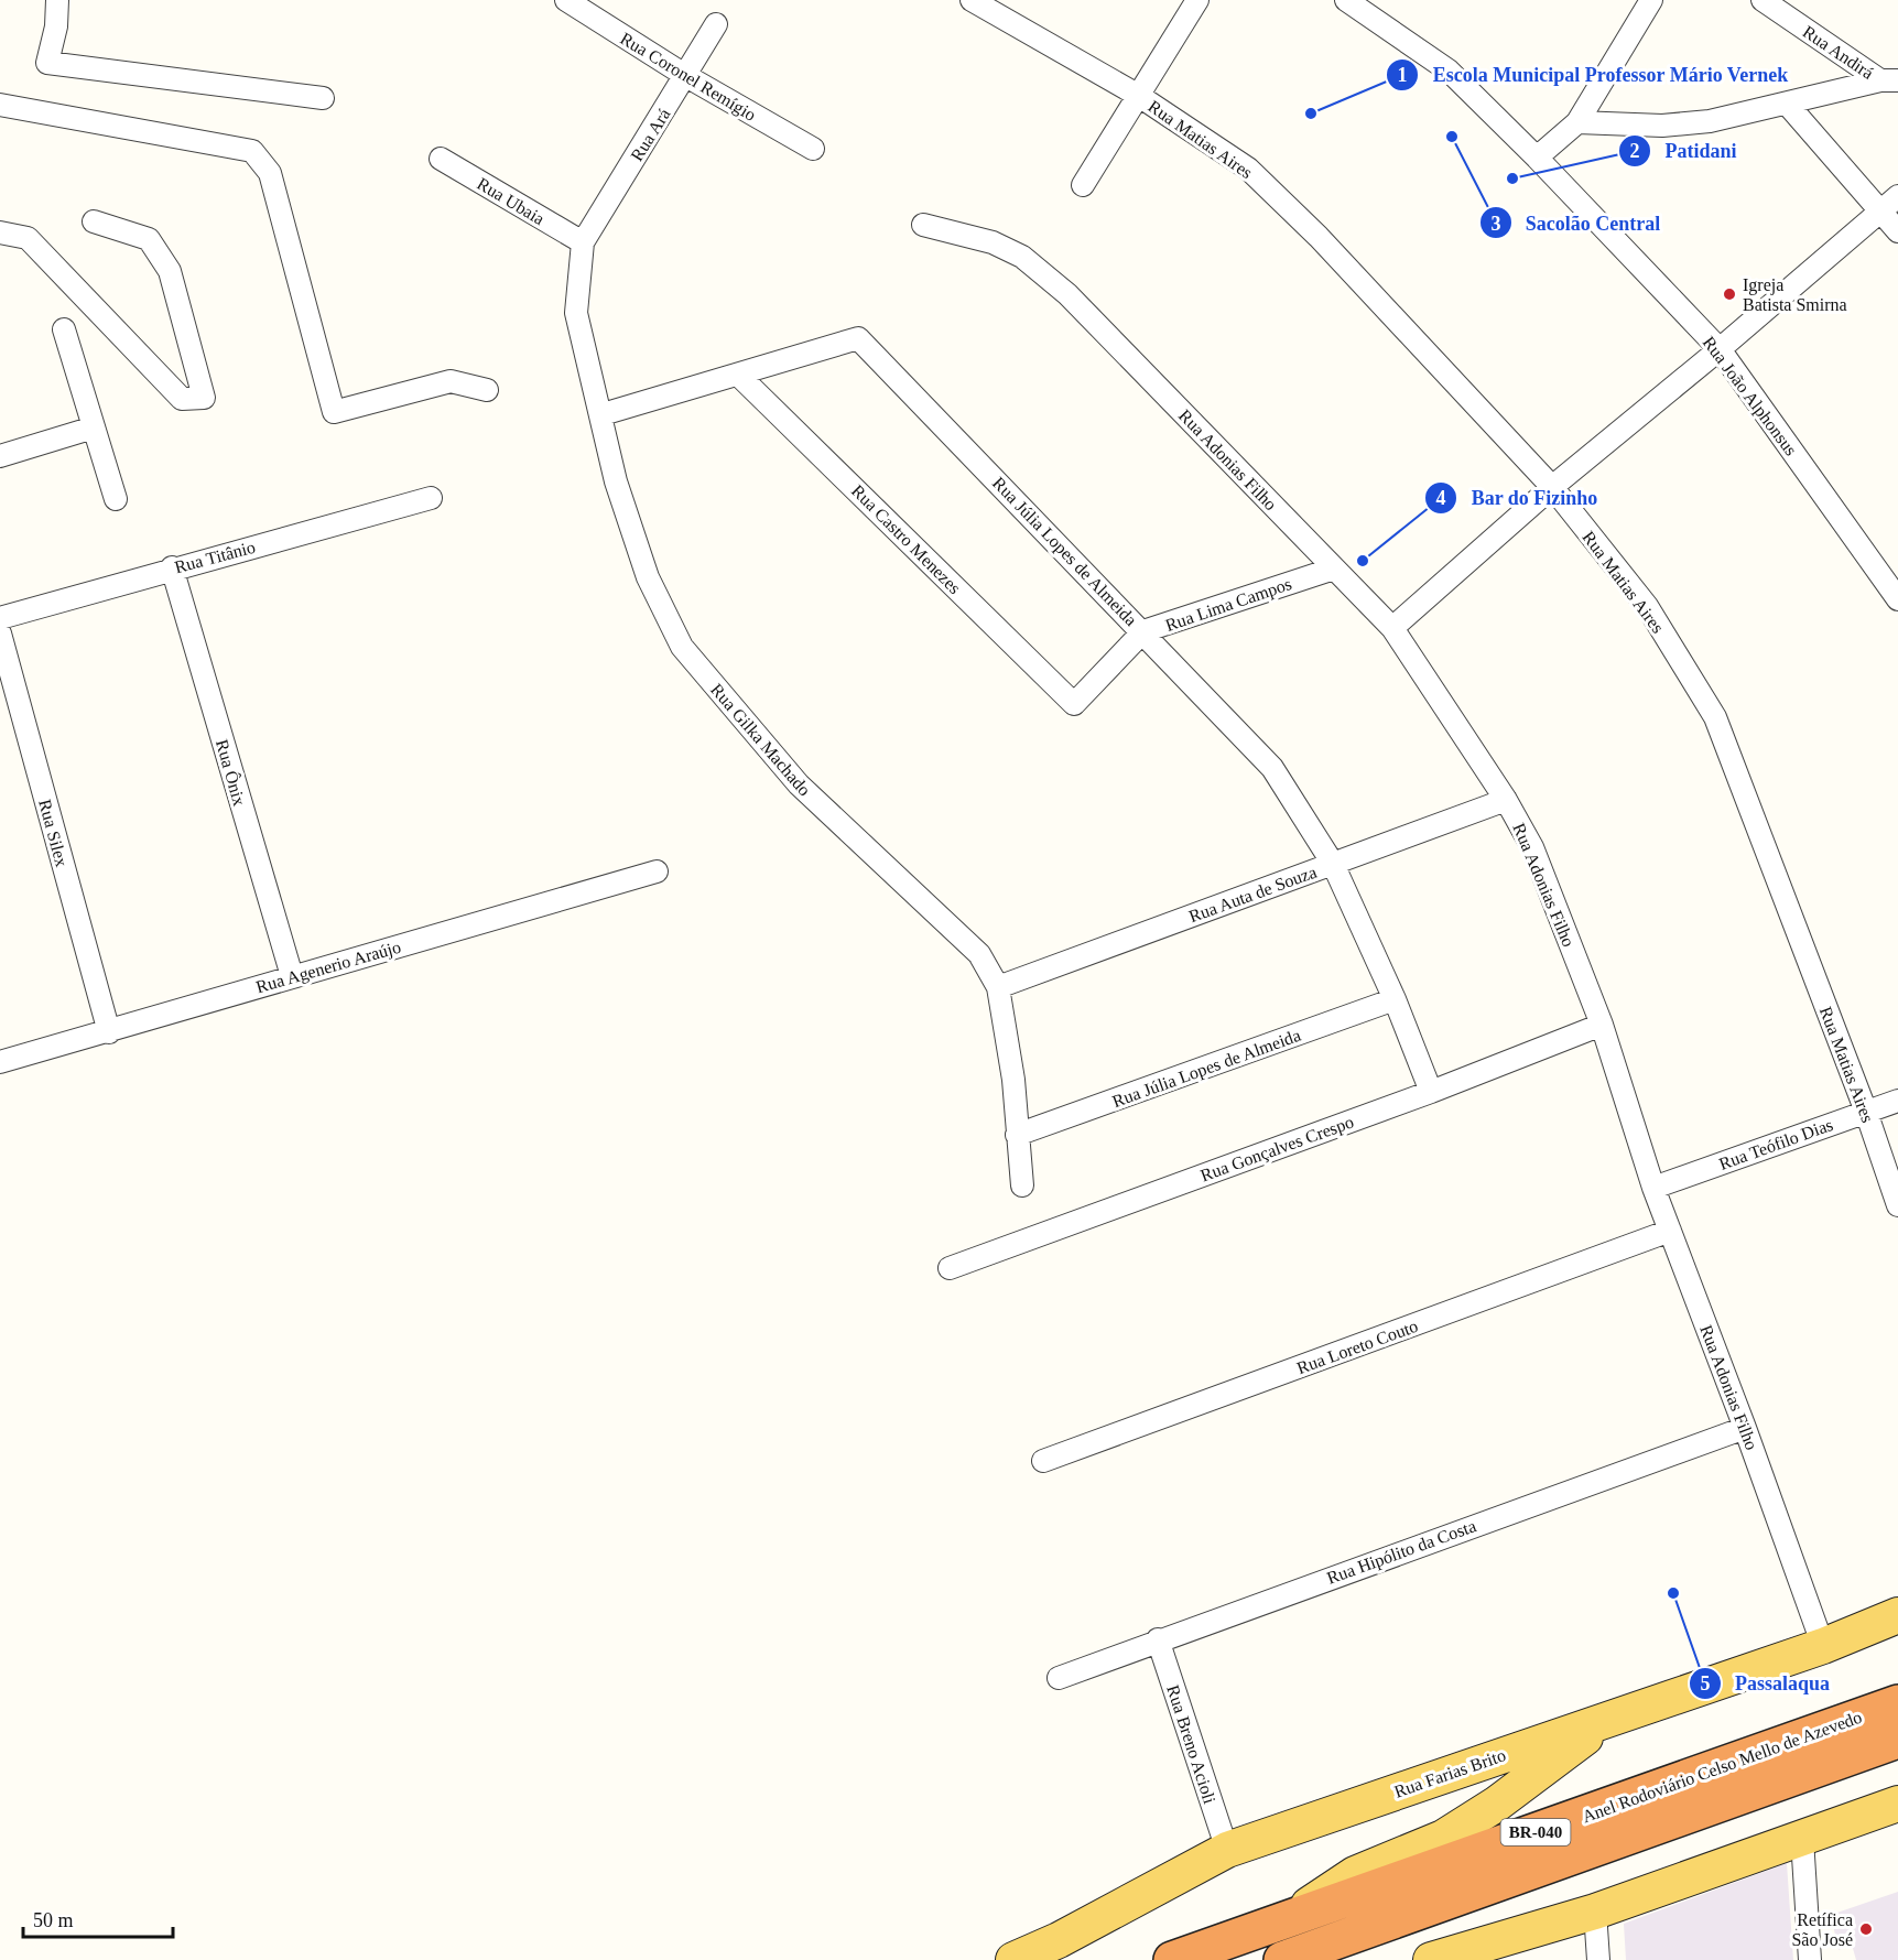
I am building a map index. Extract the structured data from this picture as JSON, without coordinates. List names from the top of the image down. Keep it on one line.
{"streets":{"highway":["Anel Rodoviário Celso Mello de Azevedo","BR-040"],"main road":["Rua Farias Brito"],"street":["Rua Andirá","Rua Coronel Remígio","Rua Ará","Rua Matias Aires","Rua Ubaia","Rua João Alphonsus","Rua Adonias Filho","Rua Castro Menezes","Rua Júlia Lopes de Almeida","Rua Titânio","Rua Lima Campos","Rua Gilka Machado","Rua Ônix","Rua Silex","Rua Auta de Souza","Rua Agenerio Araújo","Rua Teófilo Dias","Rua Gonçalves Crespo","Rua Loreto Couto","Rua Hipólito da Costa","Rua Breno Acioli"]},"crossings":[["Rua Coronel Remígio","Rua Ará"],["Rua Ará","Rua Ubaia"],["Rua Ará","Rua Gilka Machado"],["Rua Matias Aires","Rua Teófilo Dias"],["Rua Ubaia","Rua Gilka Machado"],["Rua Adonias Filho","Rua Lima Campos"],["Rua Adonias Filho","Rua Auta de Souza"],["Rua Adonias Filho","Rua Teófilo Dias"],["Rua Adonias Filho","Rua Gonçalves Crespo"],["Rua Adonias Filho","Rua Loreto Couto"],["Rua Adonias Filho","Rua Hipólito da Costa"],["Rua Adonias Filho","Rua Farias Brito"],["Rua Castro Menezes","Rua Júlia Lopes de Almeida"],["Rua Castro Menezes","Rua Lima Campos"],["Rua Júlia Lopes de Almeida","Rua Lima Campos"],["Rua Júlia Lopes de Almeida","Rua Gilka Machado"],["Rua Júlia Lopes de Almeida","Rua Auta de Souza"],["Rua Júlia Lopes de Almeida","Rua Gonçalves Crespo"],["Rua Titânio","Rua Ônix"],["Rua Gilka Machado","Rua Auta de Souza"],["Rua Ônix","Rua Agenerio Araújo"],["Rua Silex","Rua Agenerio Araújo"],["Rua Hipólito da Costa","Rua Breno Acioli"],["Rua Breno Acioli","Rua Farias Brito"]],"places":["Escola Municipal Professor Mário Vernek","Sacolão Central","Patidani","Igreja Batista Smirna","Bar do Fizinho","Passalaqua","Retífica São José"],"scale_bar":"50 m"}
